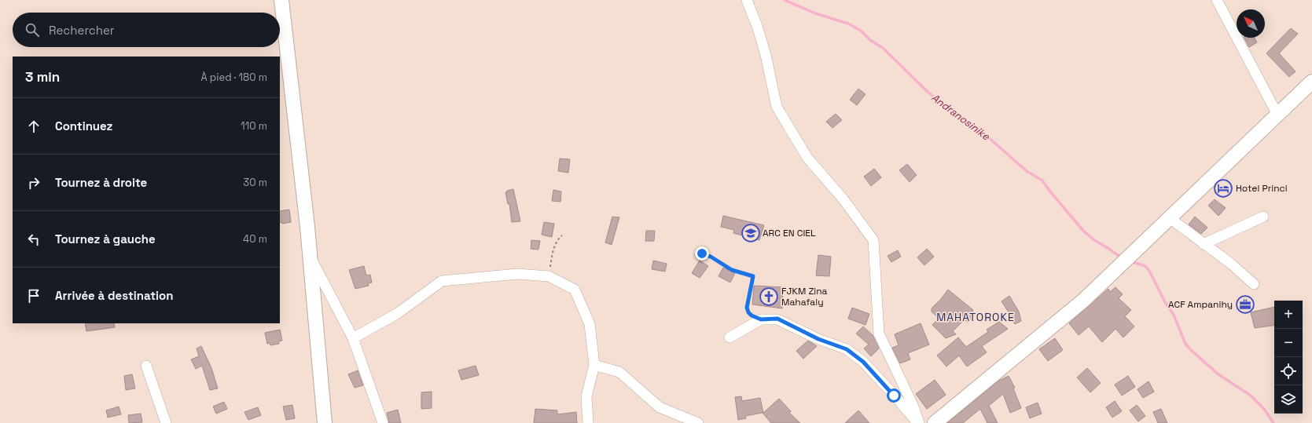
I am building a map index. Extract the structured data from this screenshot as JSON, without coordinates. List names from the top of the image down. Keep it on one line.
{"districts":["MAHATOROKE"],"water":["Andranosinike"],"places":{"hotel":["Hotel Princi"],"school or university":["ARC EN CIEL"],"church":["FJKM Zina Mahafaly"],"office":["ACF Ampanihy"]},"north":"top left","page":{"search":"Rechercher","heading":["3 min","À pied · 180 m"],"list":[["Continuez","110 m"],["Tournez à droite","30 m"],["Tournez à gauche","40 m"],"Arrivée à destination"],"map_buttons":["+","−"]}}
